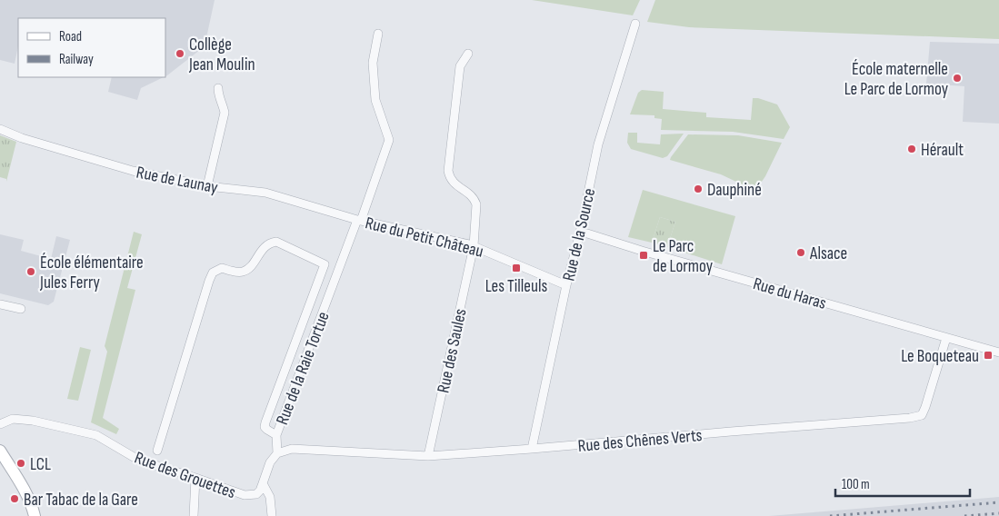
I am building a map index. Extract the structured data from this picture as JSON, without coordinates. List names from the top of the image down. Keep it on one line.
{"streets":{"street":["Rue de Launay","Rue de la Source","Rue du Petit Château","Rue du Haras","Rue des Saules","Rue de la Raie Tortue","Rue des Chênes Verts","Rue des Grouettes"]},"crossings":[["Rue de Launay","Rue du Petit Château"],["Rue de Launay","Rue de la Raie Tortue"],["Rue de la Source","Rue du Petit Château"],["Rue de la Source","Rue du Haras"],["Rue de la Source","Rue des Chênes Verts"],["Rue du Petit Château","Rue des Saules"],["Rue du Petit Château","Rue de la Raie Tortue"],["Rue du Haras","Rue des Chênes Verts"],["Rue des Saules","Rue des Chênes Verts"],["Rue de la Raie Tortue","Rue des Chênes Verts"]],"places":{"other":["Collège Jean Moulin","École maternelle Le Parc de Lormoy","Hérault","Dauphiné","Alsace","École élémentaire Jules Ferry","LCL","Bar Tabac de la Gare"],"transit":["Le Parc de Lormoy","Les Tilleuls","Le Boqueteau"]},"legend":["Road","Railway"],"scale_bar":"100 m"}
